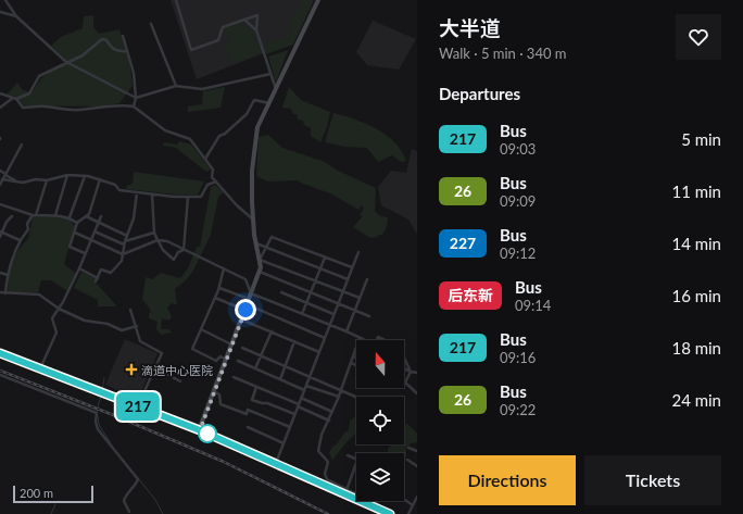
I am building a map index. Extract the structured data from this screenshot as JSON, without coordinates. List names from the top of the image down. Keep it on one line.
{"places":{"health":["滴道中心医院"]},"lines":["bus line 217"],"scale_bar":"200 m","north":"top","page":{"on_map":"217","heading":[["大半道","Walk · 5 min · 340 m"],"Departures"],"list":[{"mark":"217","name":"Bus","note":"09:03","value":"5 min"},{"mark":"26","name":"Bus","note":"09:09","value":"11 min"},{"mark":"227","name":"Bus","note":"09:12","value":"14 min"},{"mark":"后东新","name":"Bus","note":"09:14","value":"16 min"},{"mark":"217","name":"Bus","note":"09:16","value":"18 min"},{"mark":"26","name":"Bus","note":"09:22","value":"24 min"}],"buttons":["Directions","Tickets"],"scale":"200 m"}}
